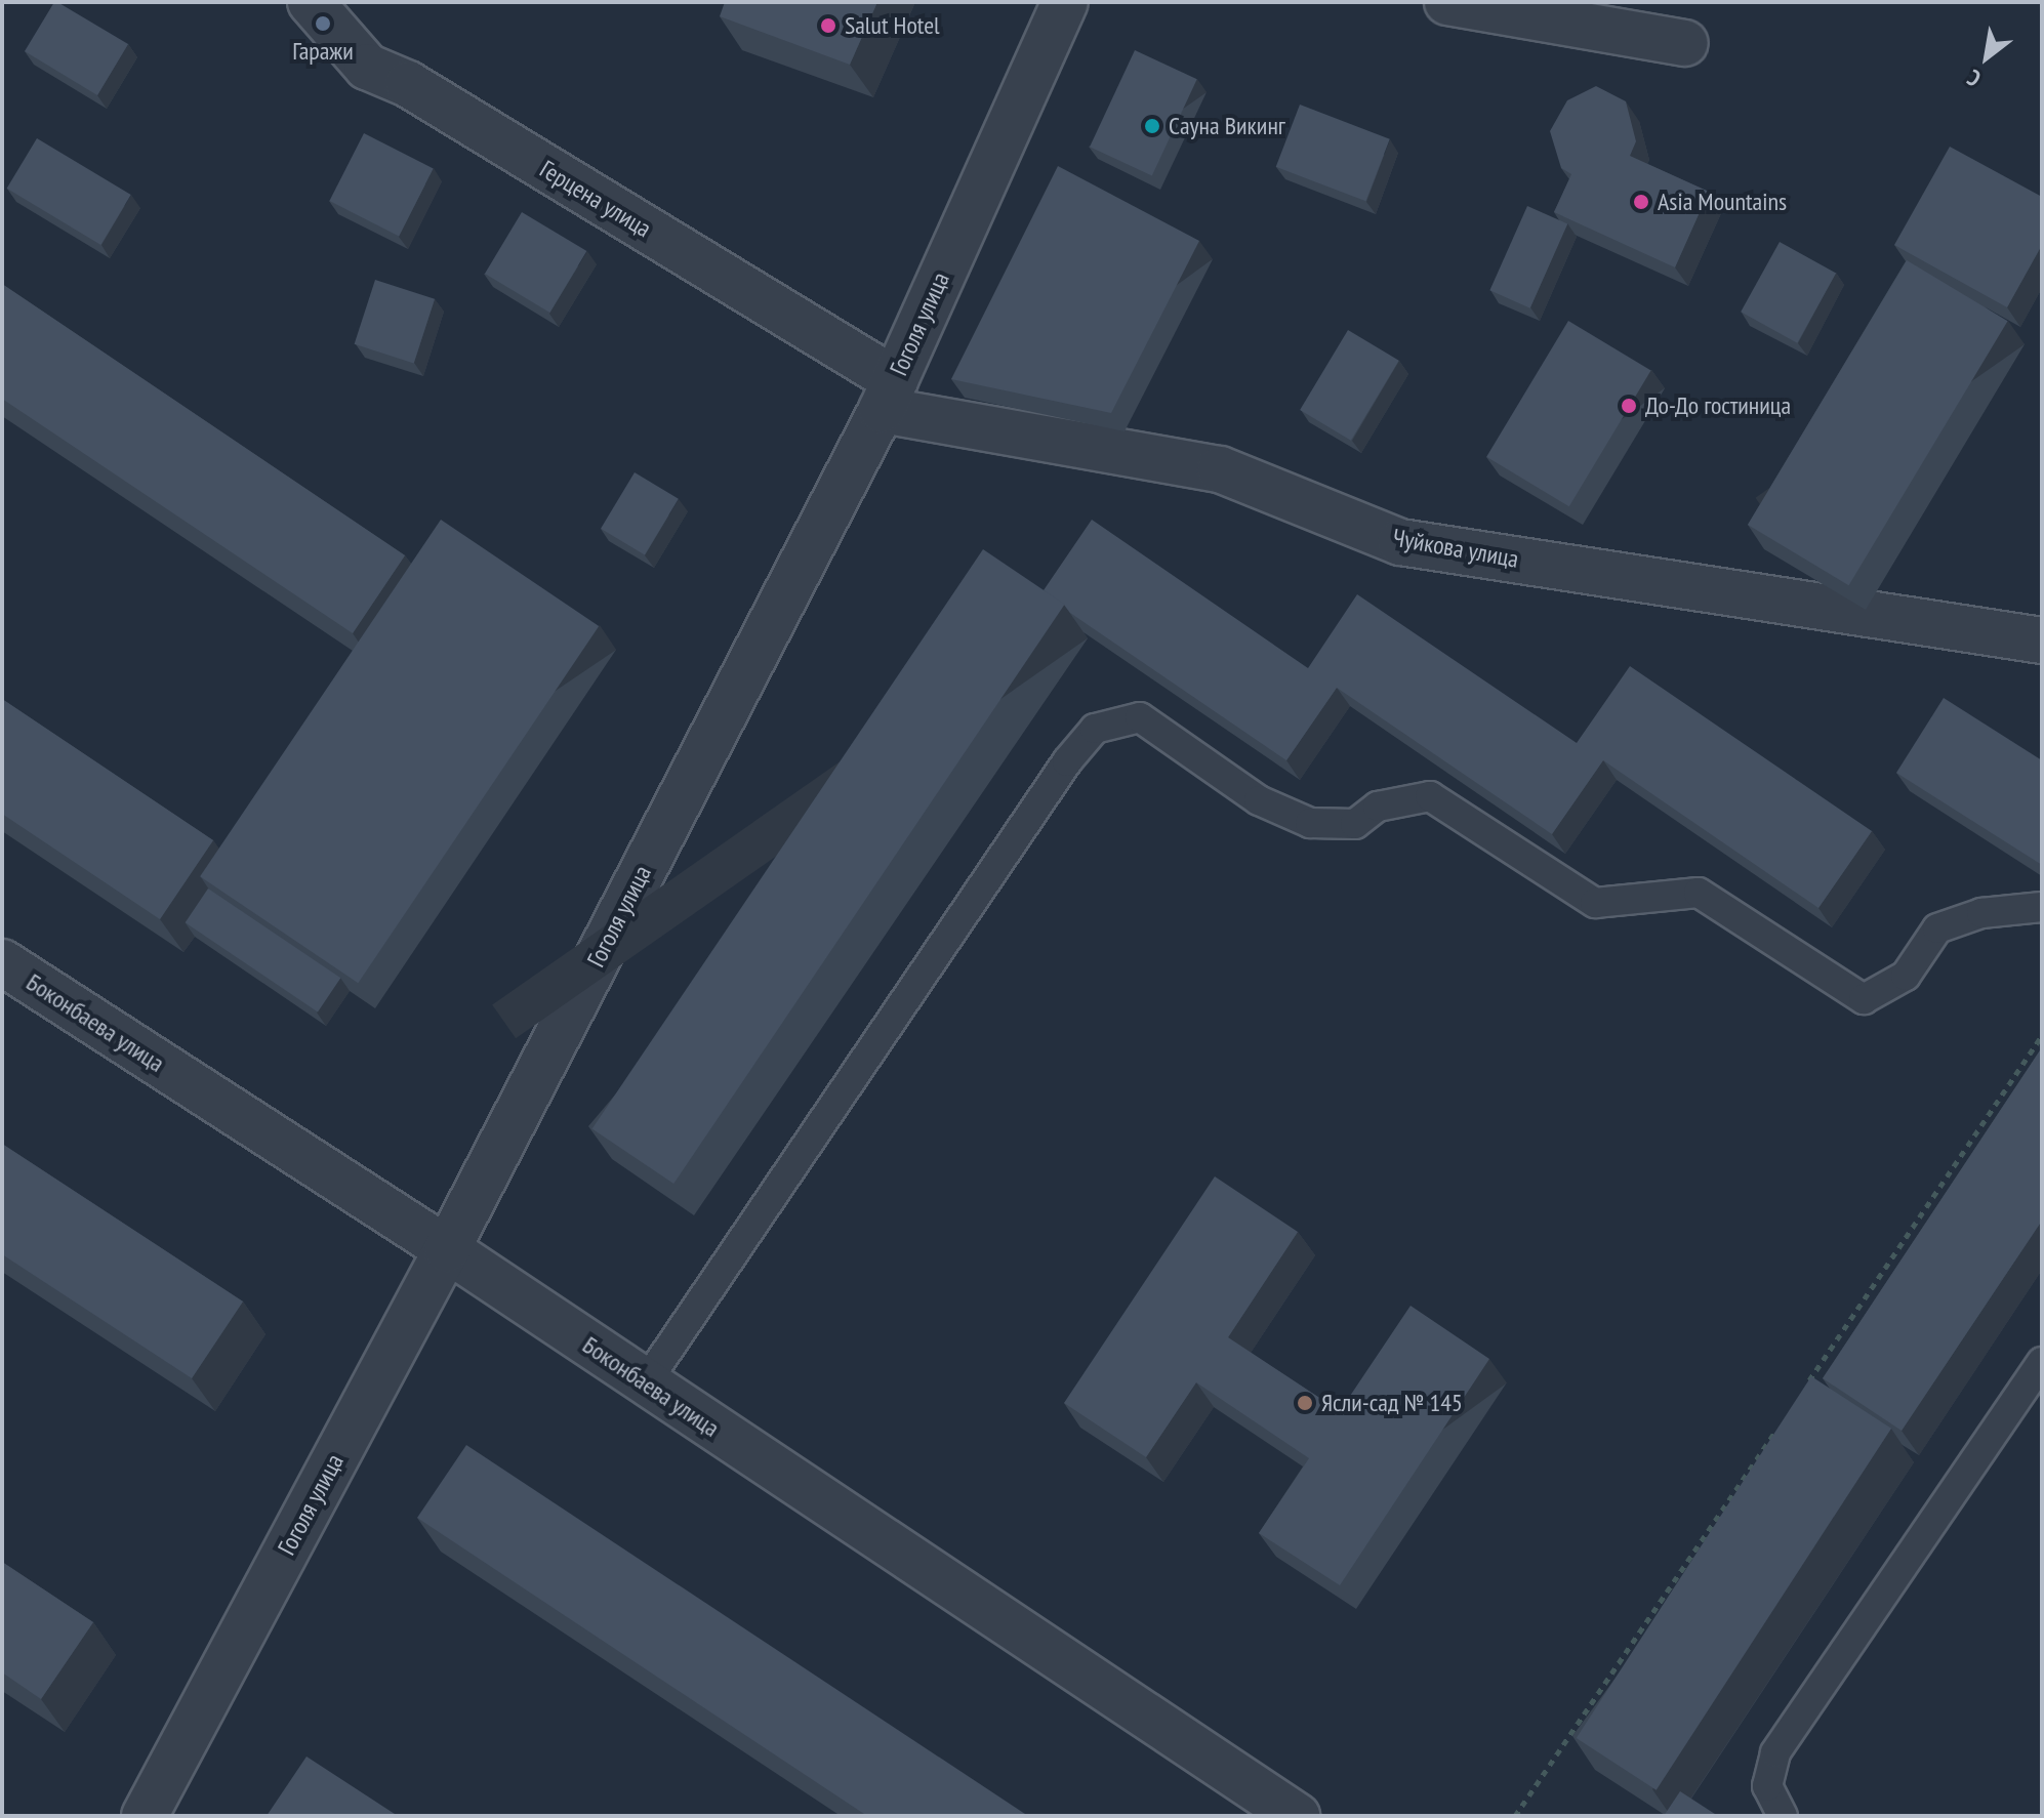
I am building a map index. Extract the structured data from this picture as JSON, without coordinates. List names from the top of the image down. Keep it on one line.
{"streets":{"street":["Герцена улица","Гоголя улица","Чуйкова улица","Боконбаева улица"]},"crossings":[["Герцена улица","Гоголя улица"],["Герцена улица","Чуйкова улица"],["Гоголя улица","Чуйкова улица"],["Гоголя улица","Боконбаева улица"]],"places":["Гаражи","Salut Hotel","Сауна Викинг","Asia Mountains","До-До гостиница","Ясли-сад № 145"],"north":"bottom left"}
